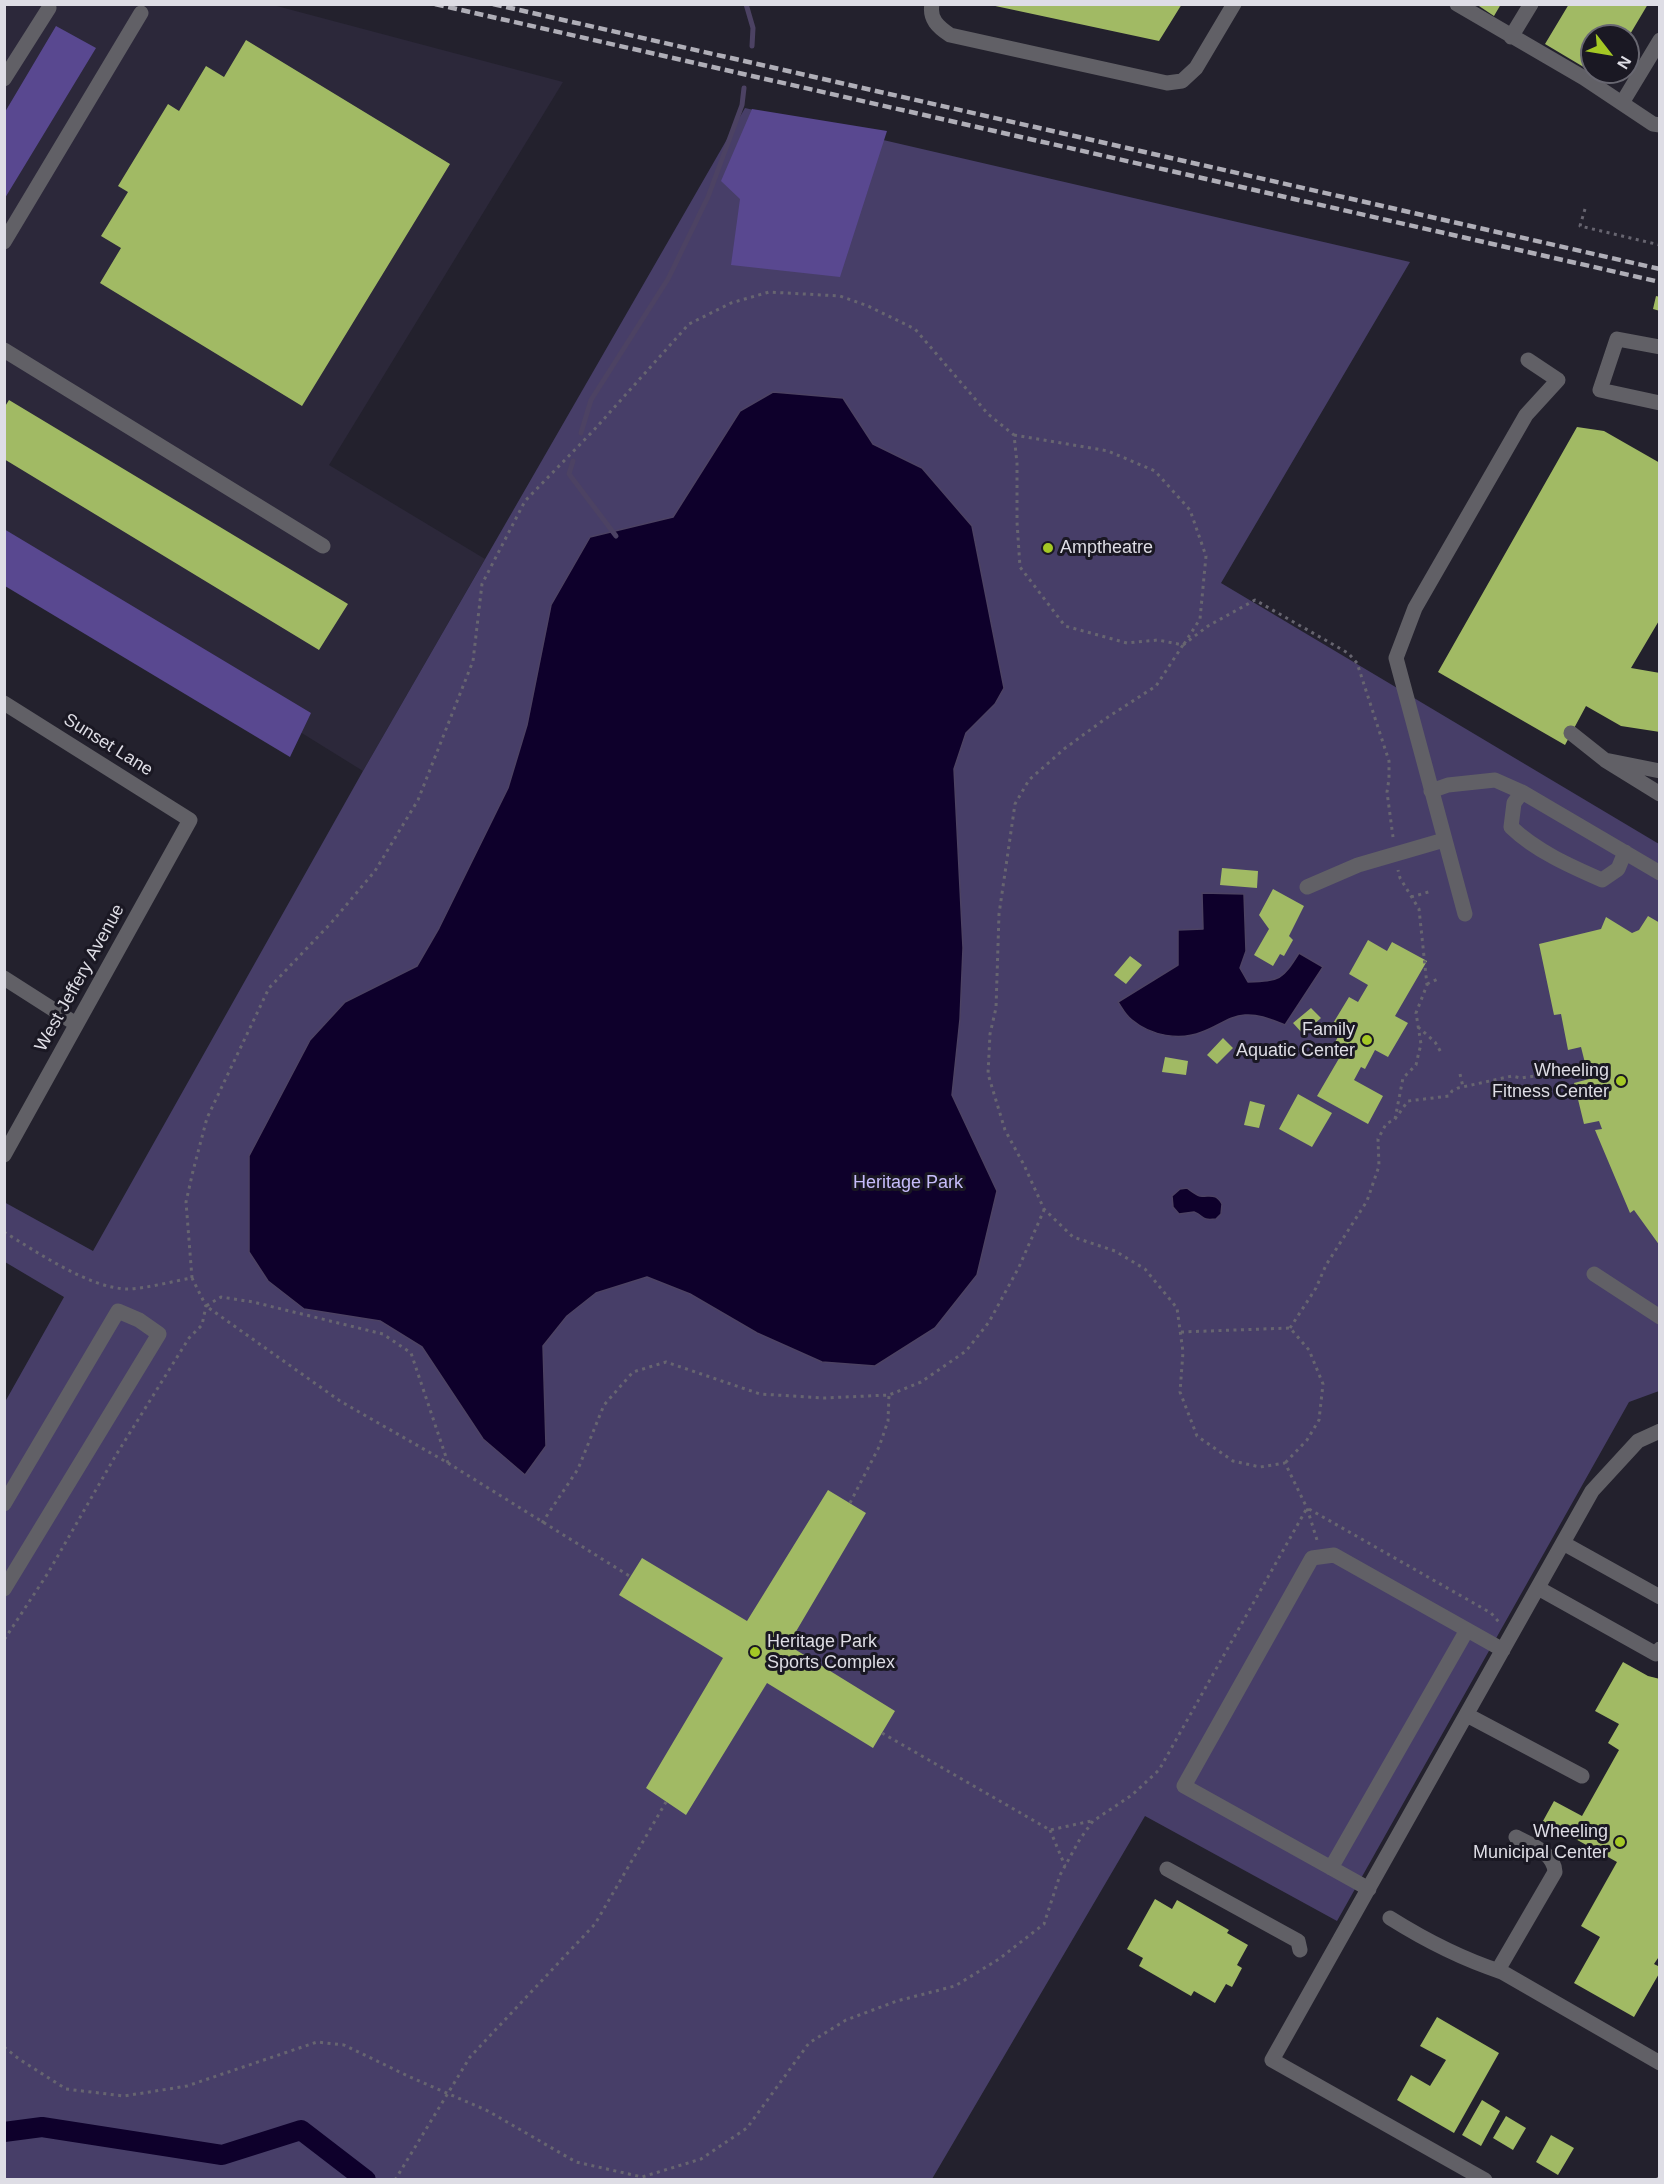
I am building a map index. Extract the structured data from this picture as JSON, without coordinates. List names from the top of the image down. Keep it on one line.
{"streets":{"street":["Sunset Lane","West Jeffery Avenue"]},"crossings":[["Sunset Lane","West Jeffery Avenue"]],"parks":["Heritage Park"],"places":["Amptheatre","Family Aquatic Center","Wheeling Fitness Center","Heritage Park Sports Complex","Wheeling Municipal Center"],"north":"bottom right"}
